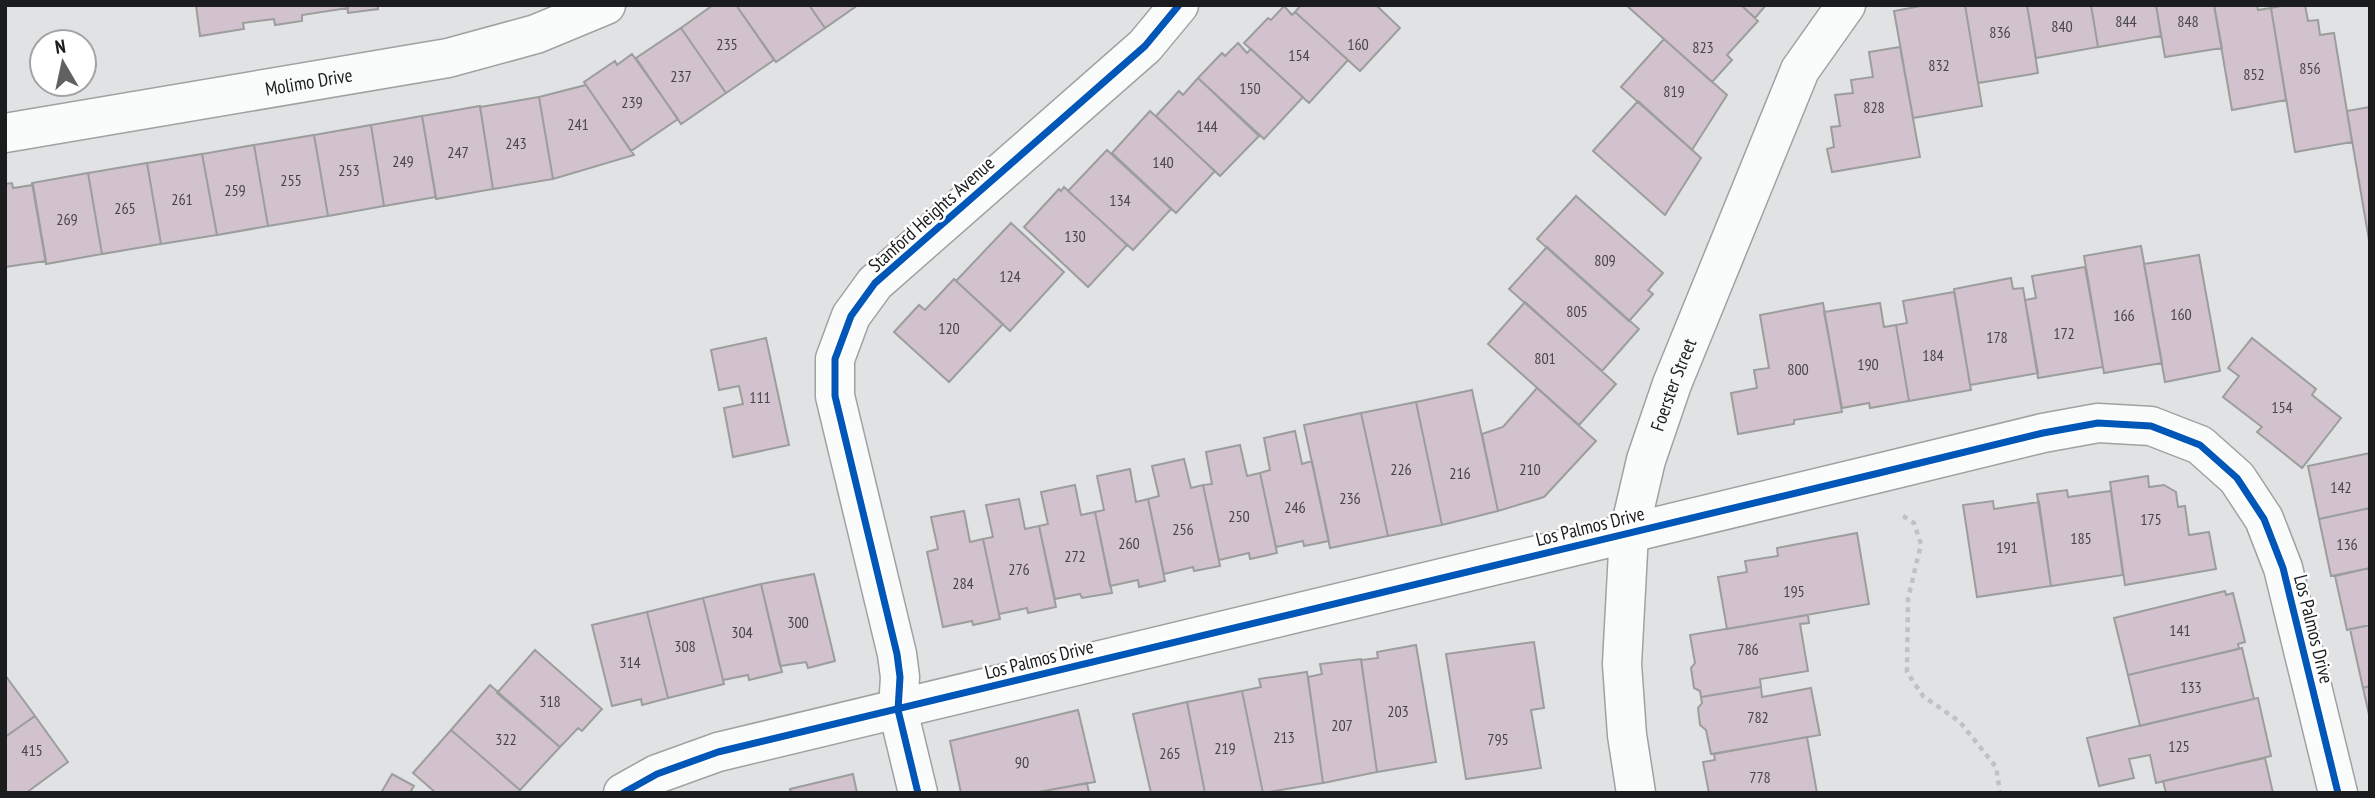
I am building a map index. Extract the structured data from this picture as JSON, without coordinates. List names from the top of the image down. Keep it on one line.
{"streets":{"street":["Molimo Drive","Stanford Heights Avenue","Foerster Street","Los Palmos Drive"]},"crossings":[["Stanford Heights Avenue","Los Palmos Drive"],["Foerster Street","Los Palmos Drive"]],"house_numbers":["844","848","840","836","235","160","823","154","832","856","852","237","150","819","239","828","241","144","243","247","249","140","253","255","259","261","134","265","269","130","809","124","805","160","166","120","172","178","184","801","190","800","111","154","226","210","216","142","236","246","250","175","256","185","260","136","191","272","276","284","195","300","141","304","308","786","314","133","318","203","782","207","213","322","795","125","219","415","265","90","778"],"north":"top"}
